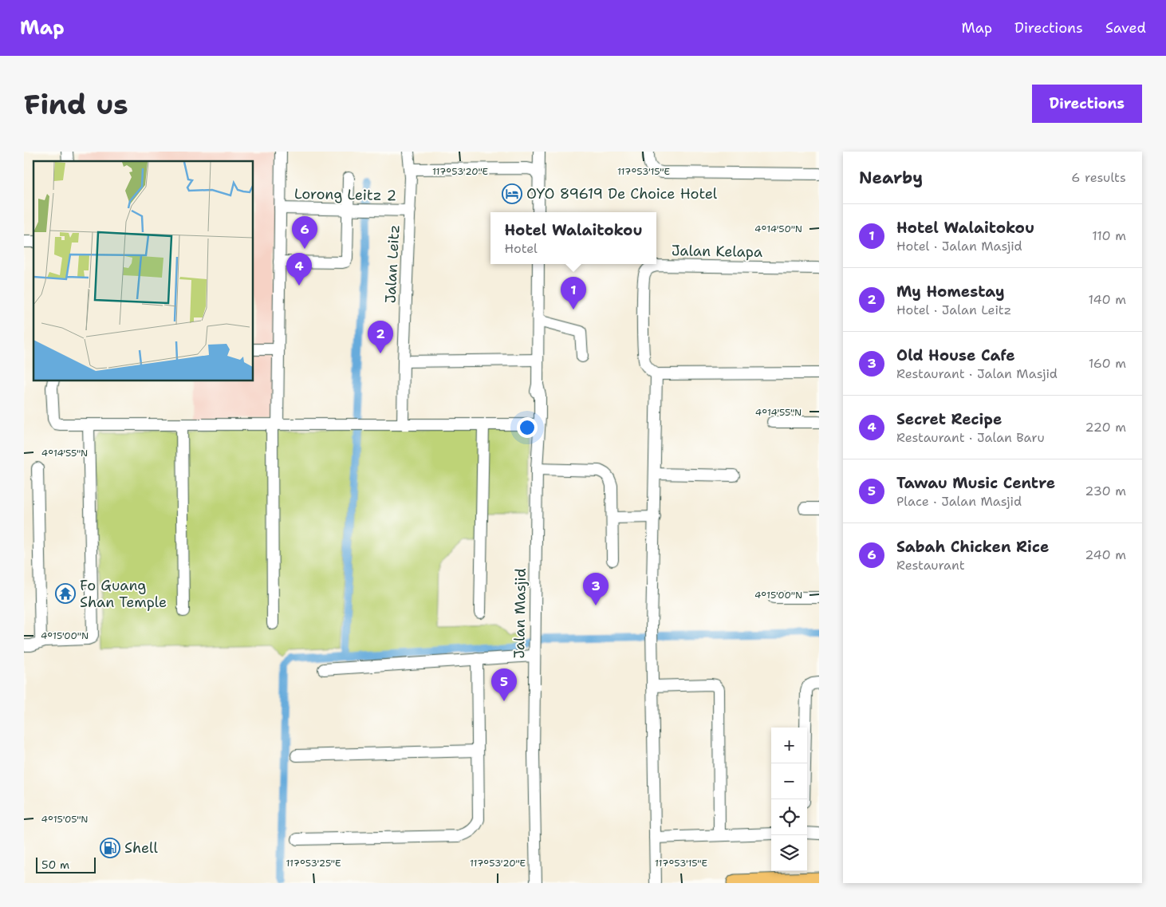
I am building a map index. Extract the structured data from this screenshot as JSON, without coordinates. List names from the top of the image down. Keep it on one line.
{"streets":{"street":["Lorong Leitz 2","Jalan Kelapa","Jalan Leitz","Jalan Masjid"]},"crossings":[["Lorong Leitz 2","Jalan Leitz"]],"places":{"hotel":["OYO 89619 De Choice Hotel"],"temple":["Fo Guang Shan Temple"],"fuel station":["Shell"]},"scale_bar":"50 m","page":{"header":"Map","nav":["Map","Directions","Saved"],"buttons":"Directions","title":"Find us","heading":["Nearby","6 results"],"list":[{"mark":"1","name":"Hotel Walaitokou","note":"Hotel · Jalan Masjid","value":"110 m"},{"mark":"2","name":"My Homestay","note":"Hotel · Jalan Leitz","value":"140 m"},{"mark":"3","name":"Old House Cafe","note":"Restaurant · Jalan Masjid","value":"160 m"},{"mark":"4","name":"Secret Recipe","note":"Restaurant · Jalan Baru","value":"220 m"},{"mark":"5","name":"Tawau Music Centre","note":"Place · Jalan Masjid","value":"230 m"},{"mark":"6","name":"Sabah Chicken Rice","note":"Restaurant","value":"240 m"}],"popup":["Hotel Walaitokou","Hotel"],"pins":["6","4","1","2","3","5"],"map_buttons":["+","−"],"scale":"50 m"},"coordinates":["117°53'20\"E","117°53'15\"E","4°14'50\"N","4°14'55\"N","4°15'00\"N","4°15'05\"N","117°53'25\"E"]}
